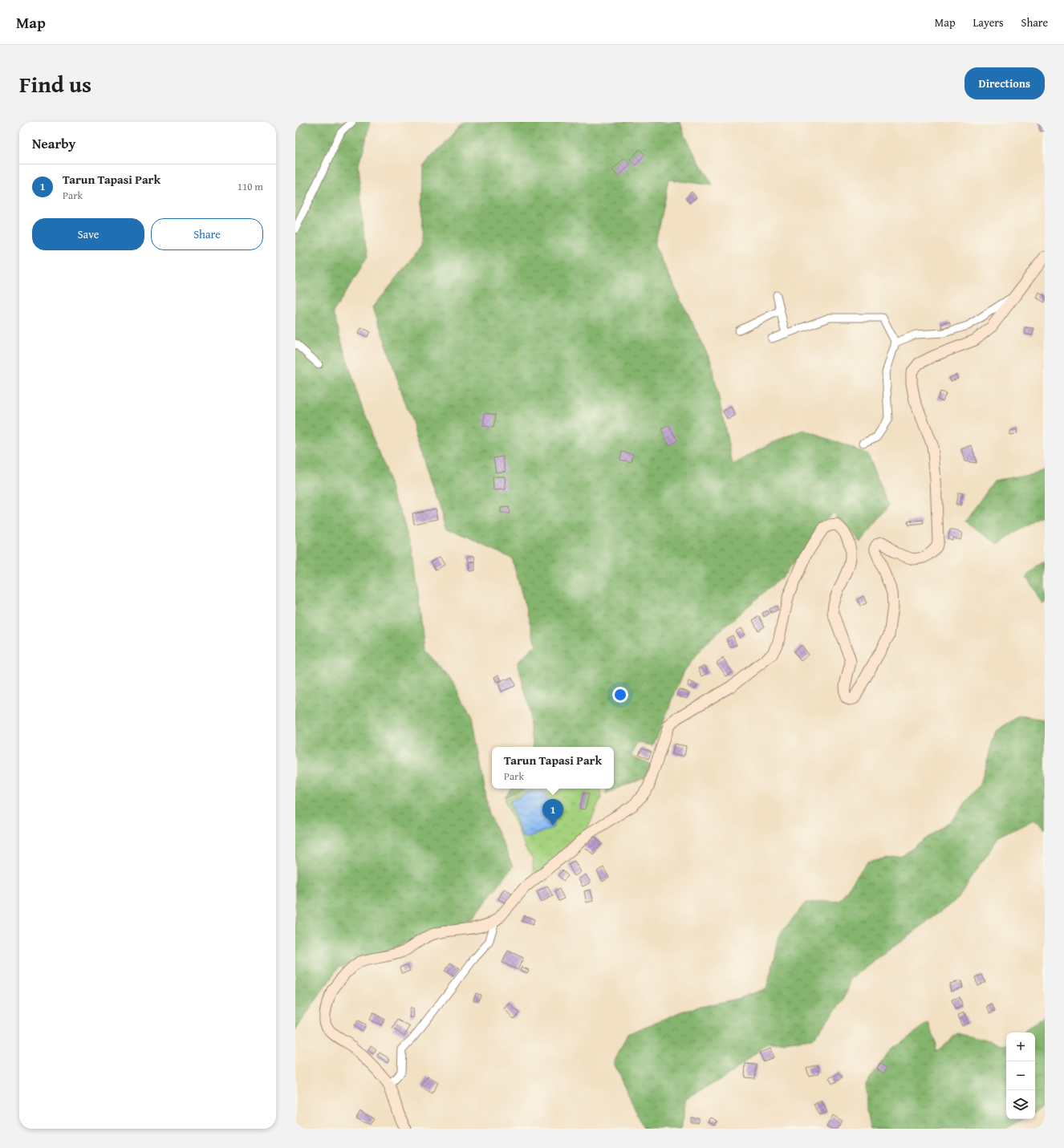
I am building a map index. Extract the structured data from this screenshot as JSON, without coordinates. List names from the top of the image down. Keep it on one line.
{"page":{"header":"Map","nav":["Map","Layers","Share"],"title":"Find us","buttons":["Directions",["Save","Share"]],"heading":"Nearby","list":[{"mark":"1","name":"Tarun Tapasi Park","note":"Park","value":"110 m"}],"popup":["Tarun Tapasi Park","Park"],"pins":"1","map_buttons":["+","−"]}}
